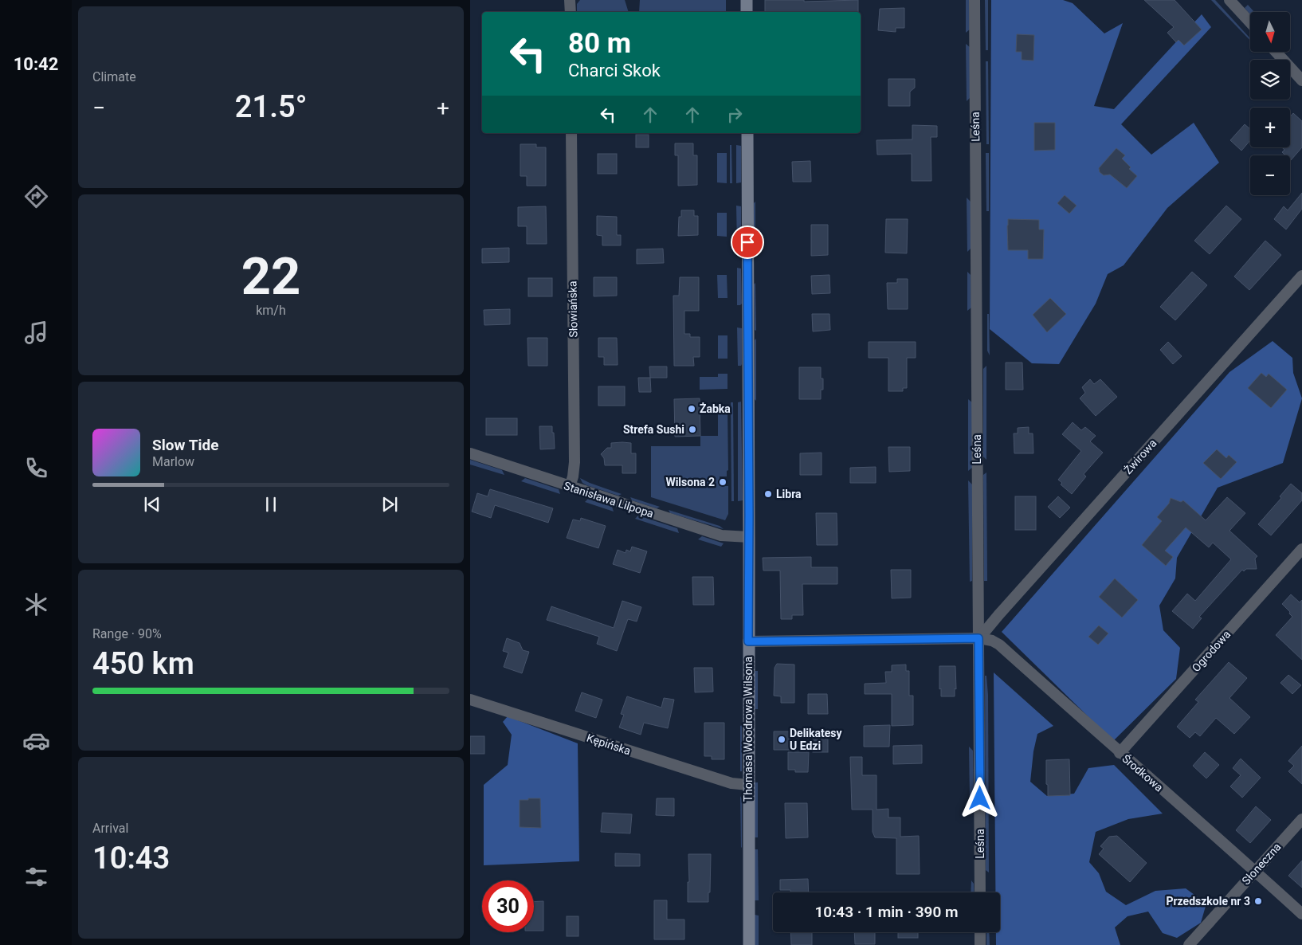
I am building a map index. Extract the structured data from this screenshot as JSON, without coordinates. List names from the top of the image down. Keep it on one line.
{"streets":{"street":["Leśna","Słowiańska","Żwirowa","Stanisława Lilpopa","Ogrodowa","Thomasa Woodrowa Wilsona","Kępińska","Środkowa","Słoneczna"]},"crossings":[["Leśna","Żwirowa"],["Leśna","Środkowa"],["Słowiańska","Stanisława Lilpopa"],["Żwirowa","Środkowa"],["Stanisława Lilpopa","Thomasa Woodrowa Wilsona"],["Ogrodowa","Środkowa"],["Thomasa Woodrowa Wilsona","Kępińska"],["Thomasa Woodrowa Wilsona","Środkowa"],["Środkowa","Słoneczna"]],"places":["Żabka","Strefa Sushi","Wilsona 2","Libra","Delikatesy U Edzi","Przedszkole nr 3"],"north":"bottom","page":{"tabs":"10:42","tile":["Climate",["22","km/h"],["Range · 90%","450 km"],["Arrival","10:43"]],"map_buttons":["+","−"],"turn":["80 m","Charci Skok"],"heat":["−","21.5°","+"],"song":["Slow Tide","Marlow"],"limit":"30","trip":"10:43 · 1 min · 390 m"}}
